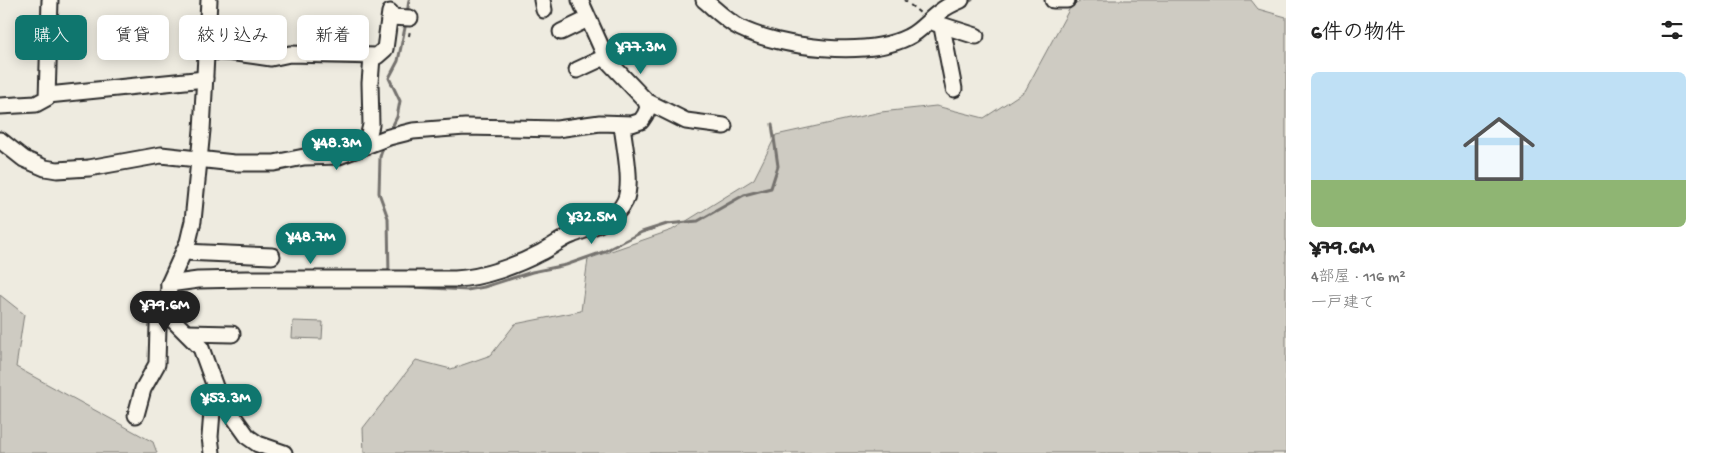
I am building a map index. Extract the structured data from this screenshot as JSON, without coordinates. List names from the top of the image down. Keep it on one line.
{"page":{"heading":"6件の物件","chip":["購入","賃貸","絞り込み","新着"],"price":["¥77.3M","¥48.3M","¥32.5M","¥48.7M","¥79.6M","¥53.3M"],"list":[{"name":"¥79.6M","note":"4部屋 · 116 m² · 一戸建て"}]}}
